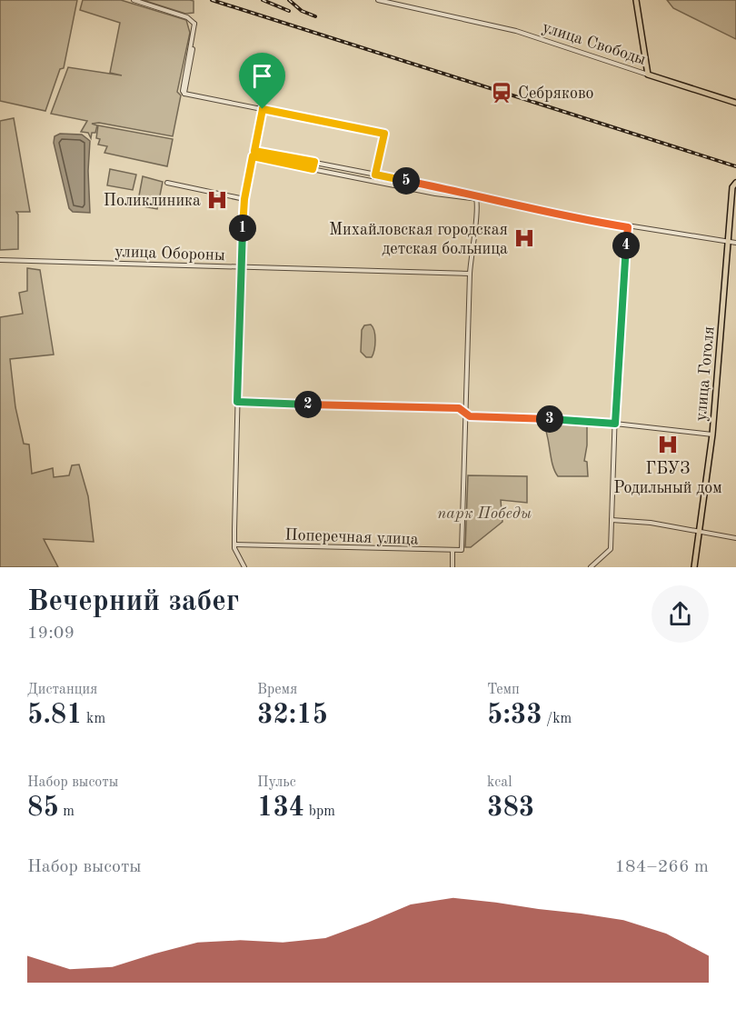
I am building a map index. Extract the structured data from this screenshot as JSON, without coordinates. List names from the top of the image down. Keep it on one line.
{"streets":{"main road":["улица Свободы","улица Гоголя"],"street":["улица Обороны","Поперечная улица"]},"parks":["парк Победы"],"places":{"station":["Себряково"],"hospital":["Поликлиника","Михайловская городская детская больница","ГБУЗ Родильный дом"]},"page":{"pins":["5","1","4","2","3"],"heading":["Вечерний забег","19:09"],"stats":[["Дистанция","5.81 km"],["Время","32:15"],["Темп","5:33 /km"],["Набор высоты","85 m"],["Пульс","134 bpm"],["kcal","383"]],"chart":["Набор высоты","184–266 m"]}}
